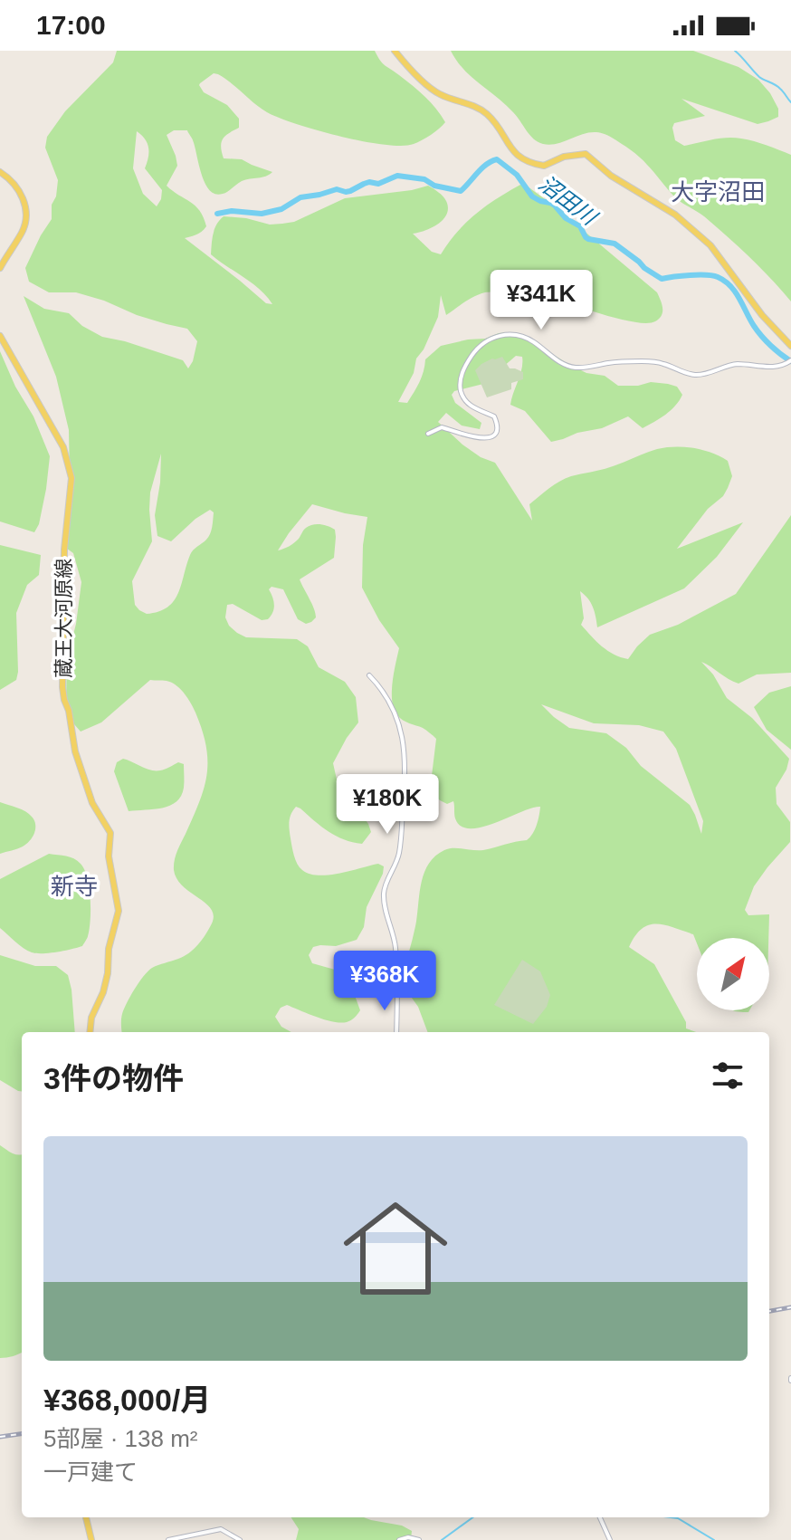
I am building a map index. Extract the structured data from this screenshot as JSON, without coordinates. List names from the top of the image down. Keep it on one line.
{"streets":{"main road":["蔵王大河原線"]},"districts":["大字沼田","新寺"],"water":["沼田川"],"north":"top right","page":{"status":"17:00","price":["¥341K","¥180K","¥368K"],"heading":"3件の物件","list":[{"name":"¥368,000/月","note":"5部屋 · 138 m² · 一戸建て"}]}}
